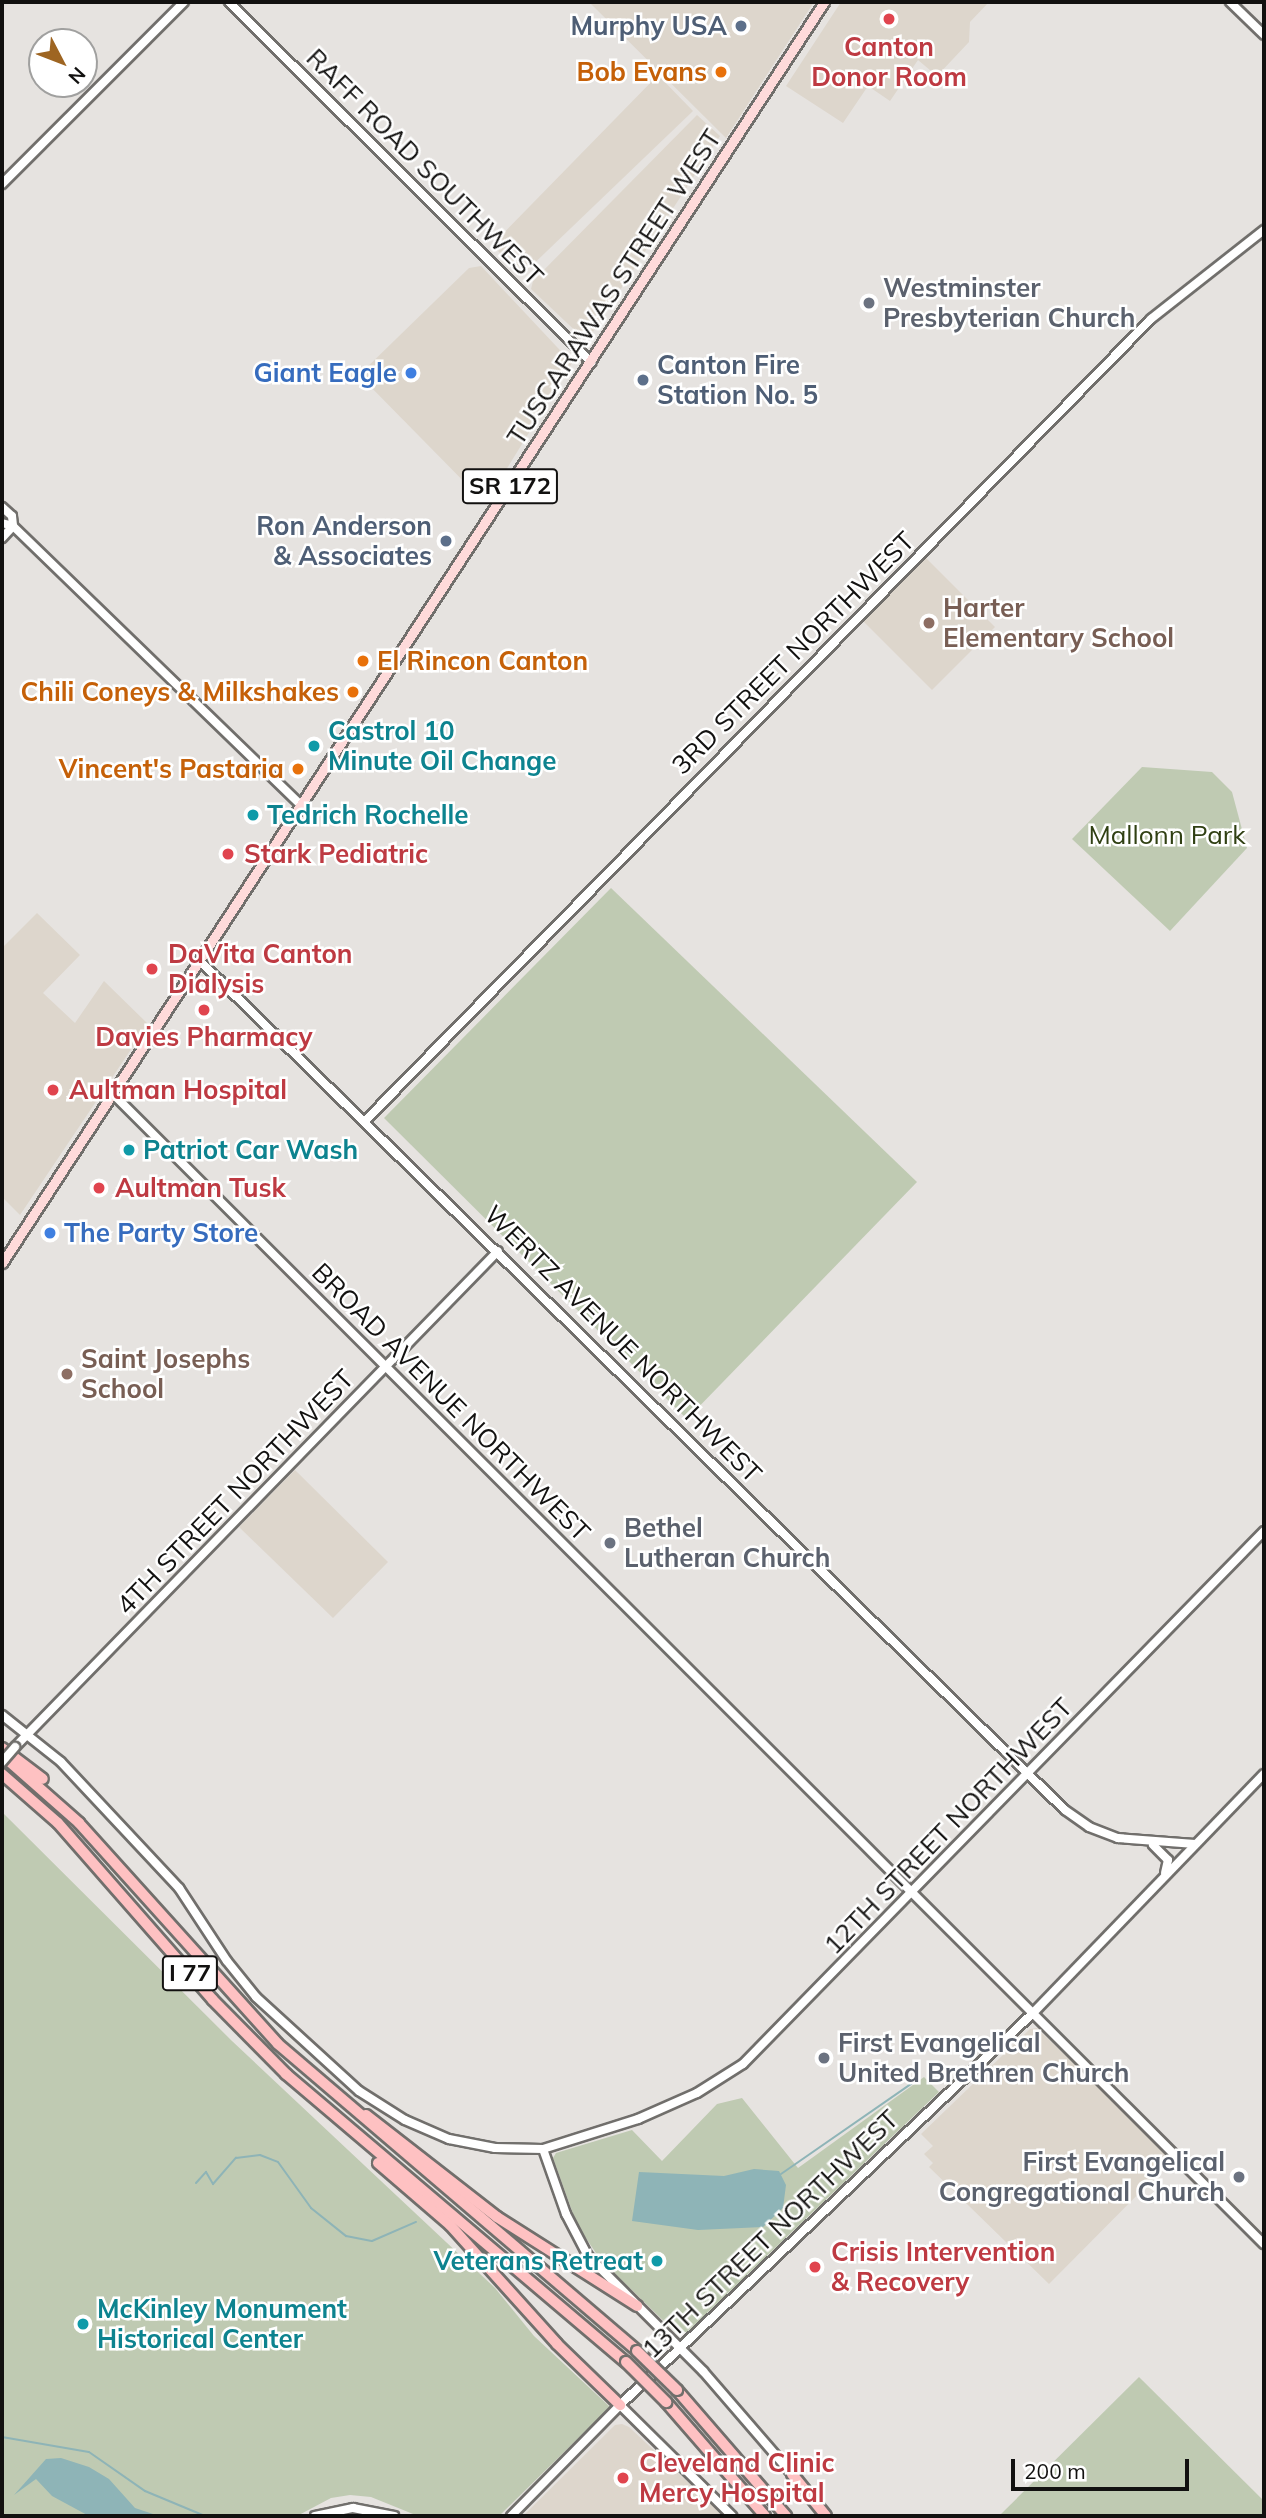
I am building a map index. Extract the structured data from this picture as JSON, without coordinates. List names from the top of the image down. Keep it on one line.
{"streets":{"highway":["I 77"],"main road":["TUSCARAWAS STREET WEST","SR 172"],"street":["RAFF ROAD SOUTHWEST","3RD STREET NORTHWEST","WERTZ AVENUE NORTHWEST","BROAD AVENUE NORTHWEST","4TH STREET NORTHWEST","12TH STREET NORTHWEST","13TH STREET NORTHWEST"]},"crossings":[["RAFF ROAD SOUTHWEST","TUSCARAWAS STREET WEST"],["TUSCARAWAS STREET WEST","WERTZ AVENUE NORTHWEST"],["TUSCARAWAS STREET WEST","BROAD AVENUE NORTHWEST"],["3RD STREET NORTHWEST","WERTZ AVENUE NORTHWEST"],["WERTZ AVENUE NORTHWEST","4TH STREET NORTHWEST"],["WERTZ AVENUE NORTHWEST","12TH STREET NORTHWEST"],["WERTZ AVENUE NORTHWEST","13TH STREET NORTHWEST"],["BROAD AVENUE NORTHWEST","4TH STREET NORTHWEST"],["BROAD AVENUE NORTHWEST","12TH STREET NORTHWEST"],["BROAD AVENUE NORTHWEST","13TH STREET NORTHWEST"]],"parks":["Mallonn Park"],"places":["Canton Donor Room","Murphy USA","Bob Evans","Westminster Presbyterian Church","Giant Eagle","Canton Fire Station No. 5","Ron Anderson & Associates","Harter Elementary School","El Rincon Canton","Chili Coneys & Milkshakes","Castrol 10 Minute Oil Change","Vincent's Pastaria","Tedrich Rochelle","Stark Pediatric","DaVita Canton Dialysis","Davies Pharmacy","Aultman Hospital","Patriot Car Wash","Aultman Tusk","The Party Store","Saint Josephs School","Bethel Lutheran Church","First Evangelical United Brethren Church","First Evangelical Congregational Church","Veterans Retreat","Crisis Intervention & Recovery","McKinley Monument Historical Center","Cleveland Clinic Mercy Hospital"],"scale_bar":"200 m","north":"bottom right"}
